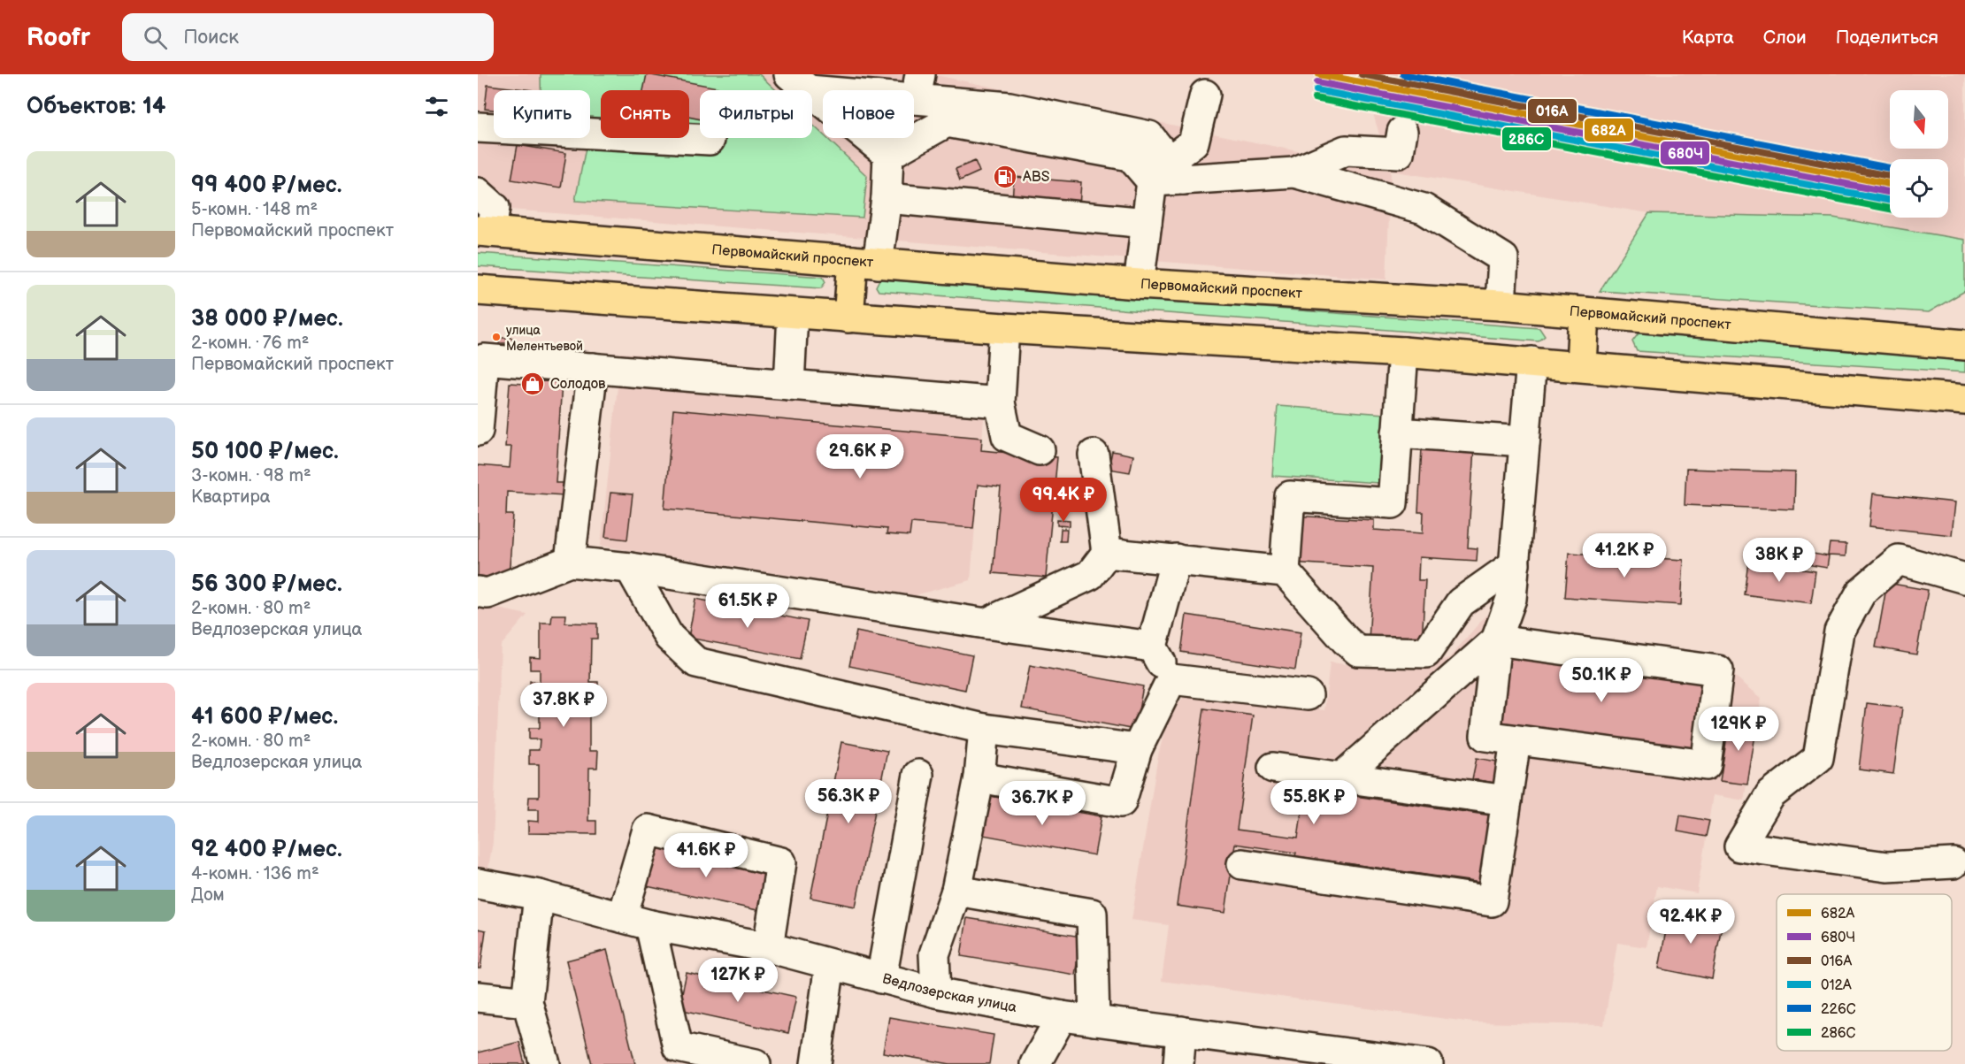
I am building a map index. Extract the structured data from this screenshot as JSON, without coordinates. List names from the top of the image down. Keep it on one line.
{"streets":{"main road":["Первомайский проспект"],"street":["Ведлозерская улица"]},"places":{"fuel station":["ABS"],"other":["улица Мелентьевой"],"shop":["Солодов"]},"lines":["transit line 682А","transit line 016А","transit line 226С","transit line 680Ч","transit line 012А","transit line 286С"],"legend":["682А","680Ч","016А","012А","226С","286С"],"north":"bottom","page":{"header":"Roofr","search":"Поиск","nav":["Карта","Слои","Поделиться"],"heading":"Объектов: 14","chip":["Купить","Снять","Фильтры","Новое"],"list":[{"name":"99 400 ₽/мес.","note":"5-комн. · 148 m² · Первомайский проспект"},{"name":"38 000 ₽/мес.","note":"2-комн. · 76 m² · Первомайский проспект"},{"name":"50 100 ₽/мес.","note":"3-комн. · 98 m² · Квартира"},{"name":"56 300 ₽/мес.","note":"2-комн. · 80 m² · Ведлозерская улица"},{"name":"41 600 ₽/мес.","note":"2-комн. · 80 m² · Ведлозерская улица"},{"name":"92 400 ₽/мес.","note":"4-комн. · 136 m² · Дом"}],"price":["29.6K ₽","99.4K ₽","41.2K ₽","38K ₽","61.5K ₽","50.1K ₽","37.8K ₽","129K ₽","56.3K ₽","55.8K ₽","36.7K ₽","41.6K ₽","92.4K ₽","127K ₽"]}}
